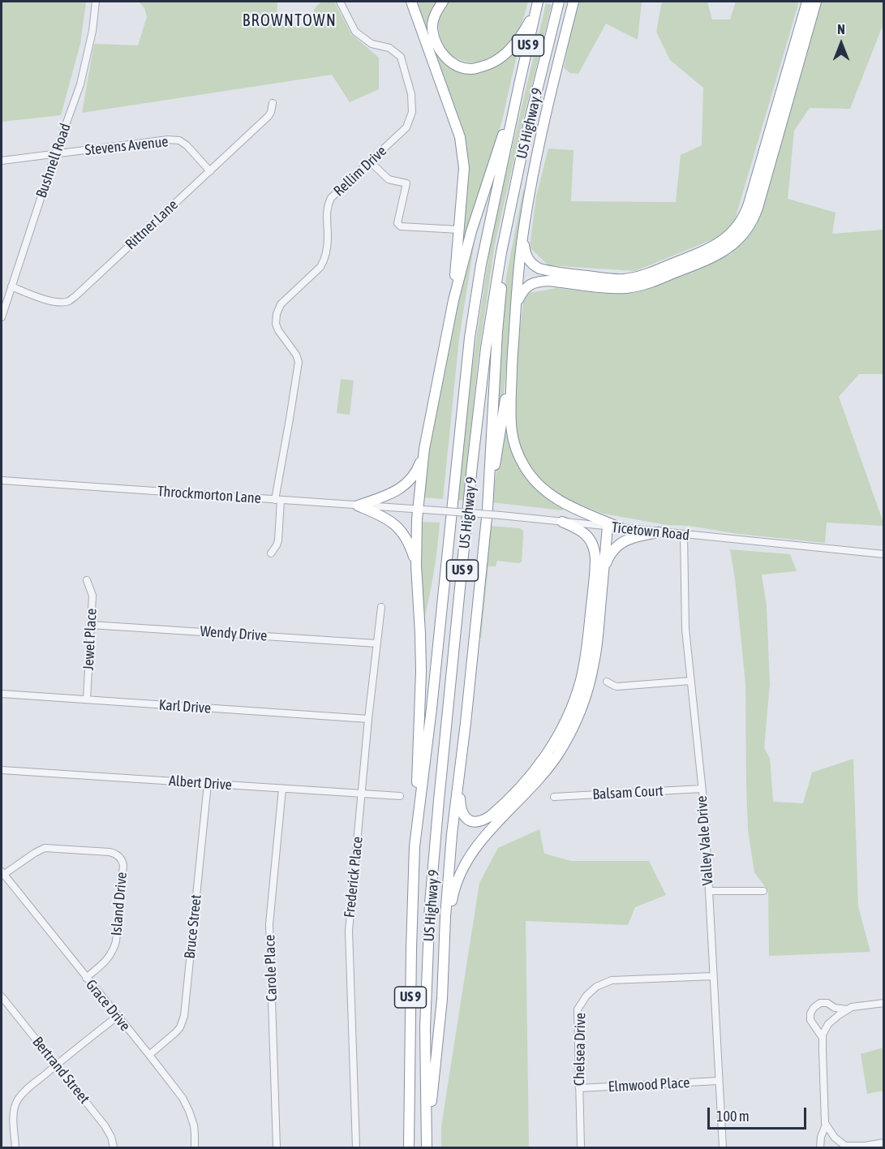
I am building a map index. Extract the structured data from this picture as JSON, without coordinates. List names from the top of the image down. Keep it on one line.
{"streets":{"highway":["US 9","US Highway 9"],"street":["Stevens Avenue","Bushnell Road","Rellim Drive","Rittner Lane","Throckmorton Lane","Ticetown Road","Wendy Drive","Jewel Place","Karl Drive","Albert Drive","Balsam Court","Valley Vale Drive","Frederick Place","Island Drive","Bruce Street","Carole Place","Grace Drive","Chelsea Drive","Bertrand Street","Elmwood Place"]},"crossings":[["Stevens Avenue","Bushnell Road"],["Stevens Avenue","Rittner Lane"],["Bushnell Road","Rittner Lane"],["Rellim Drive","Throckmorton Lane"],["Throckmorton Lane","Ticetown Road"],["Ticetown Road","Valley Vale Drive"],["Wendy Drive","Jewel Place"],["Wendy Drive","Frederick Place"],["Jewel Place","Karl Drive"],["Karl Drive","Frederick Place"],["Albert Drive","Frederick Place"],["Albert Drive","Bruce Street"],["Albert Drive","Carole Place"],["Balsam Court","Valley Vale Drive"],["Valley Vale Drive","Chelsea Drive"],["Valley Vale Drive","Elmwood Place"],["Island Drive","Grace Drive"],["Bruce Street","Grace Drive"],["Chelsea Drive","Elmwood Place"]],"districts":["BROWNTOWN"],"scale_bar":"100 m","north":"top"}
